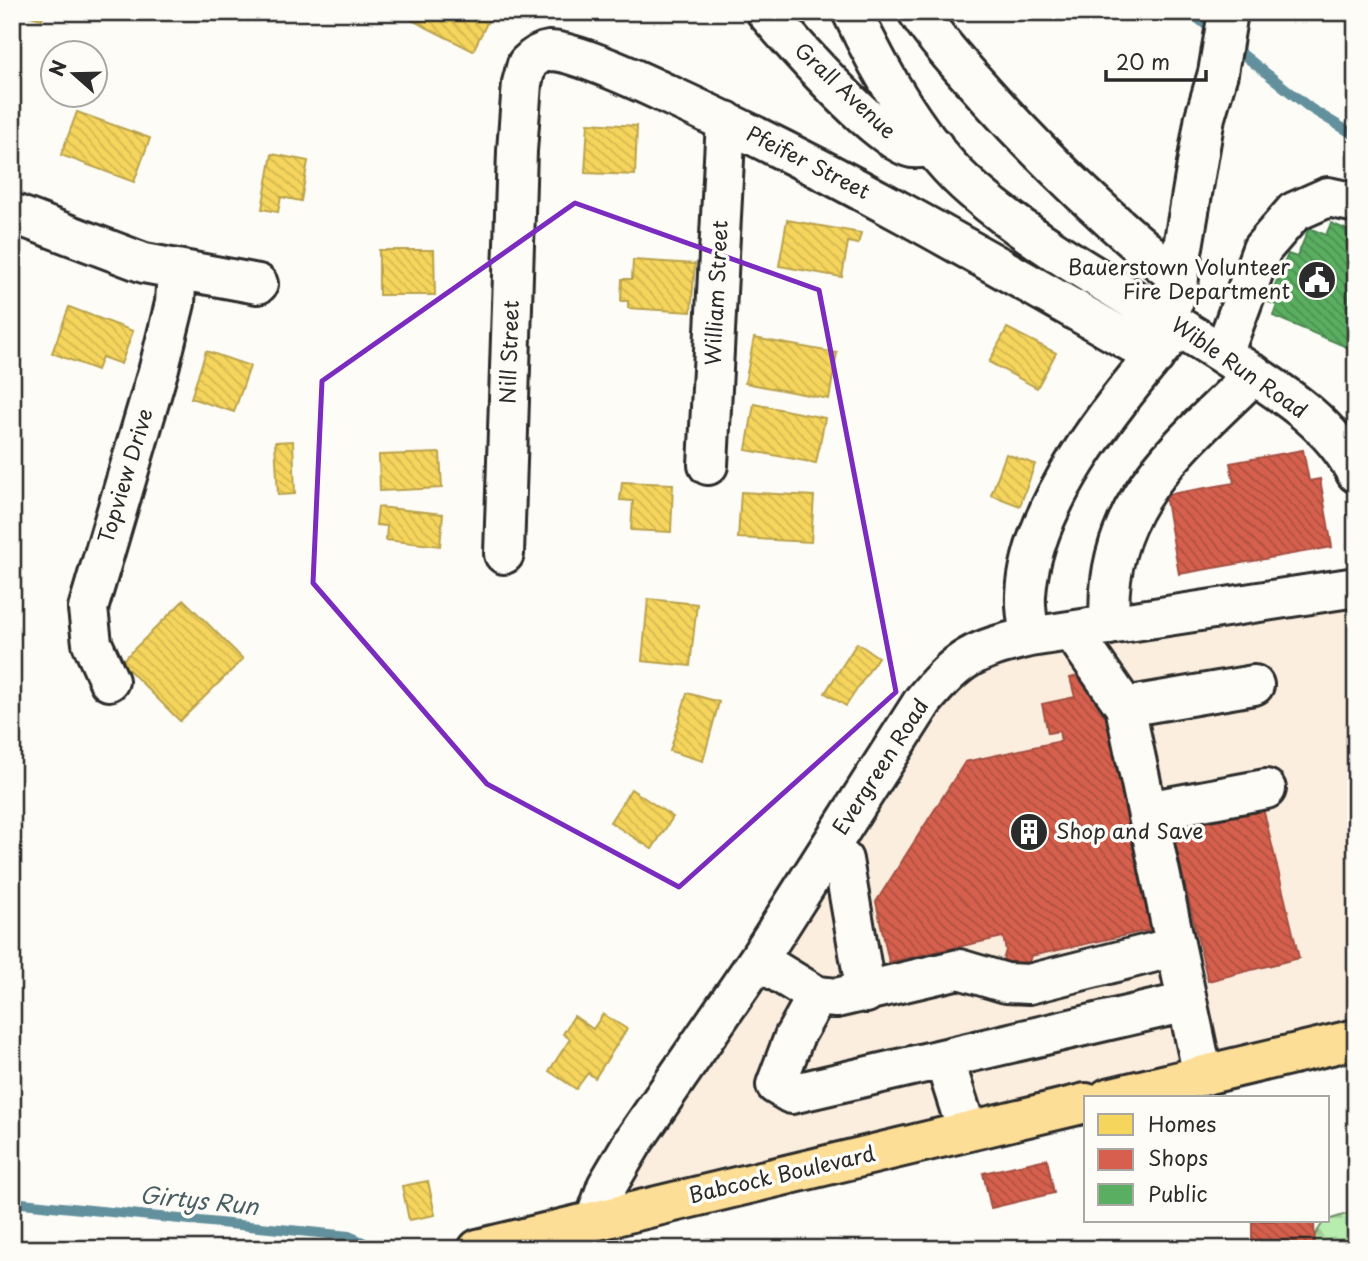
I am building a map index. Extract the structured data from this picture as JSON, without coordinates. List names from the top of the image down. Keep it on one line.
{"streets":{"main road":["Babcock Boulevard"],"street":["Grall Avenue","Pfeifer Street","William Street","Nill Street","Wible Run Road","Topview Drive","Evergreen Road"]},"crossings":[["Grall Avenue","Wible Run Road"],["Pfeifer Street","William Street"],["Pfeifer Street","Nill Street"],["Evergreen Road","Babcock Boulevard"]],"water":["Girtys Run"],"places":{"public building":["Bauerstown Volunteer Fire Department"],"building":["Shop and Save"]},"legend":["Homes","Shops","Public"],"scale_bar":"20 m","north":"left"}
